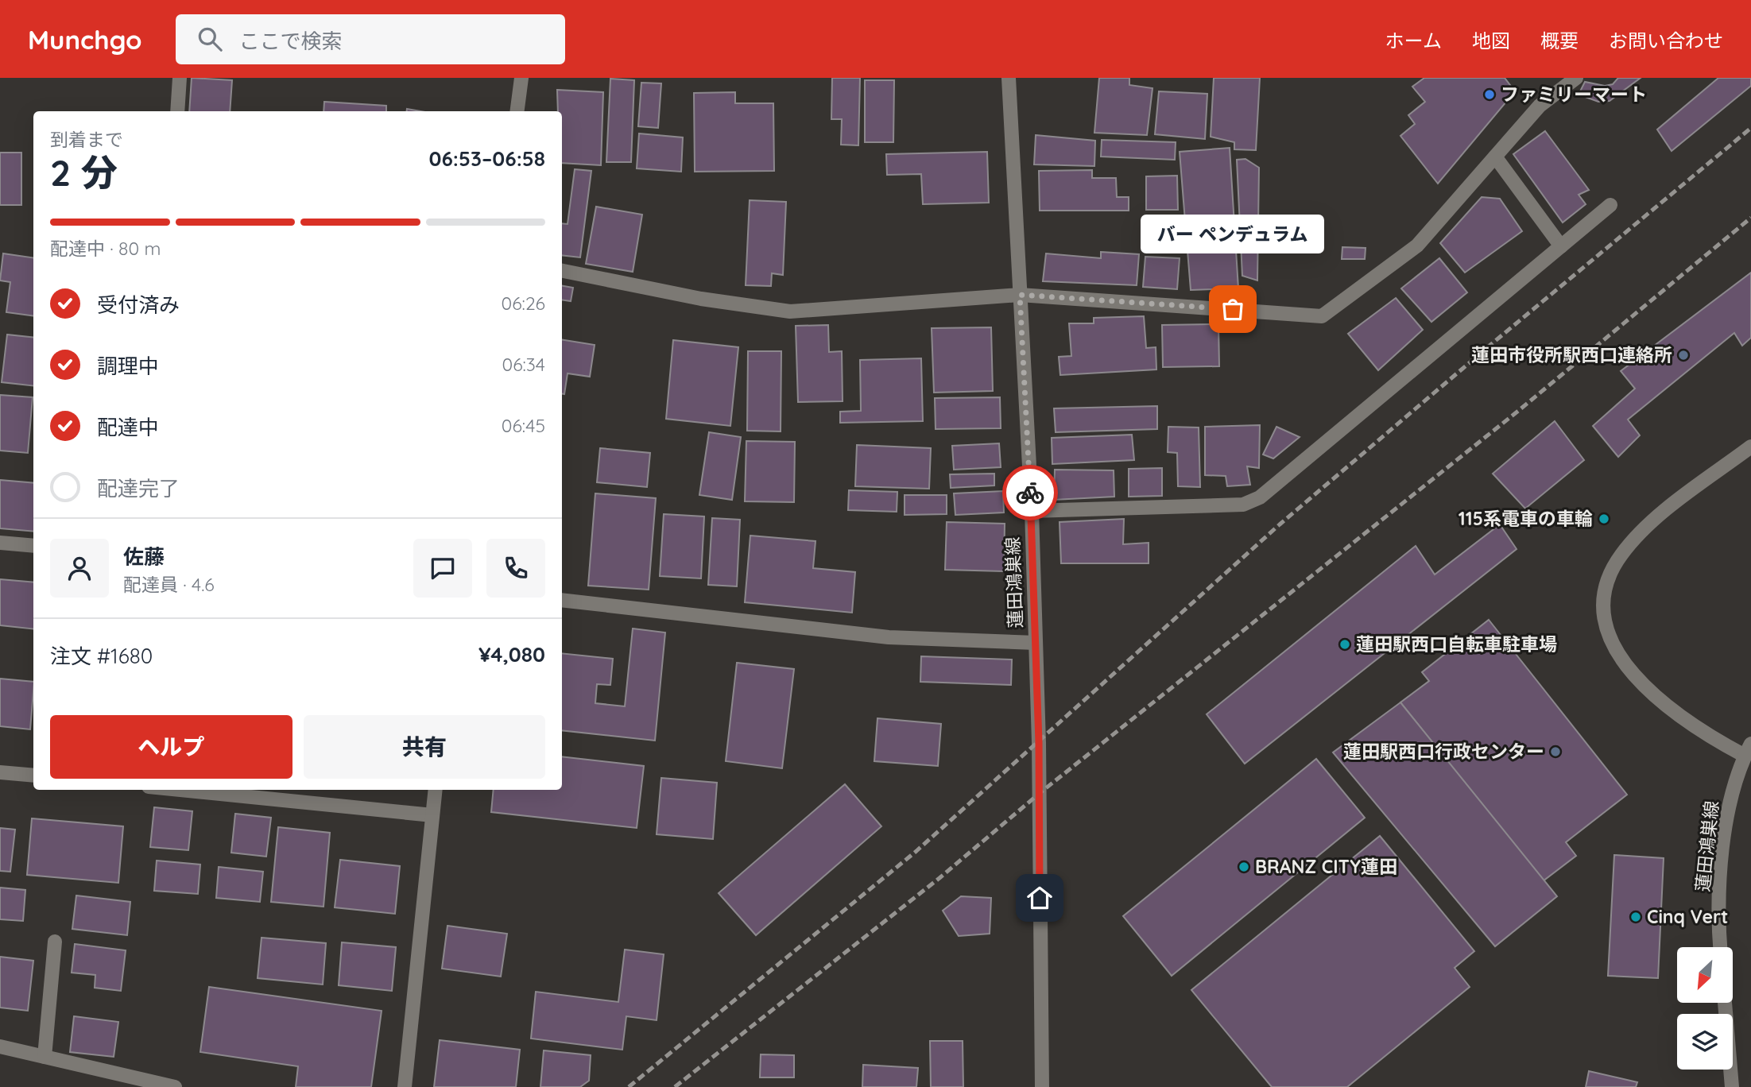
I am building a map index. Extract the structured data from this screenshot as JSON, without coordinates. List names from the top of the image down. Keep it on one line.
{"streets":{"street":["蓮田鴻巣線"]},"places":["ファミリーマート","バー ペンデュラム","蓮田市役所駅西口連絡所","115系電車の車輪","蓮田駅西口自転車駐車場","蓮田駅西口行政センター","BRANZ CITY蓮田","Cinq Vert"],"north":"bottom left","page":{"header":"Munchgo","search":"ここで検索","nav":["ホーム","地図","概要","お問い合わせ"],"heading":["2 分","到着まで","06:53–06:58"],"panel":["佐藤","配達員 · 4.6","注文 #1680","¥4,080"],"bar":"配達中 · 80 m","bubble":"バー ペンデュラム","list":[["受付済み","06:26"],["調理中","06:34"],["配達中","06:45"],"配達完了"],"buttons":["ヘルプ","共有"]}}
